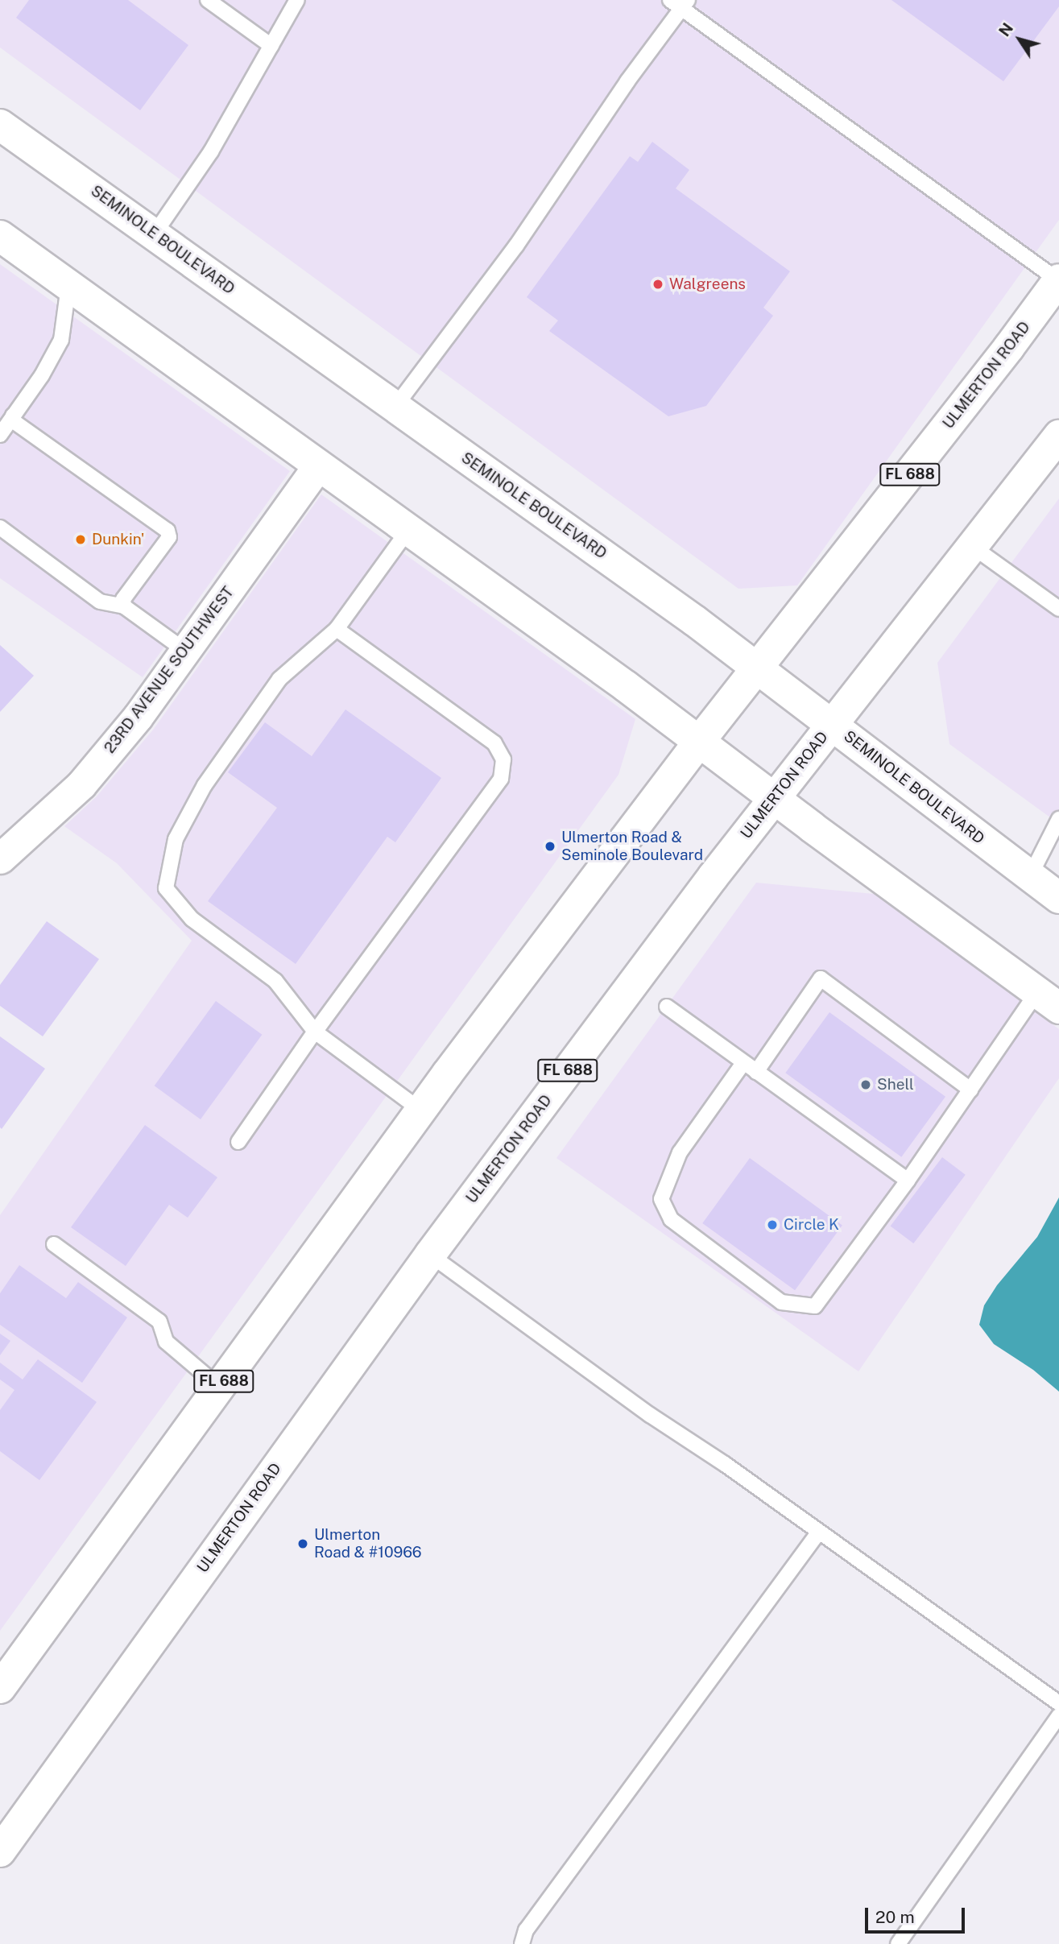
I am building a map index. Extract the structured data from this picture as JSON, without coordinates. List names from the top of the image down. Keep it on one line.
{"streets":{"main road":["SEMINOLE BOULEVARD","ULMERTON ROAD","FL 688"],"street":["23RD AVENUE SOUTHWEST"]},"crossings":[["SEMINOLE BOULEVARD","ULMERTON ROAD"]],"places":["Walgreens","Dunkin'","Ulmerton Road & Seminole Boulevard","Shell","Circle K","Ulmerton Road & #10966"],"scale_bar":"20 m","north":"top left"}
